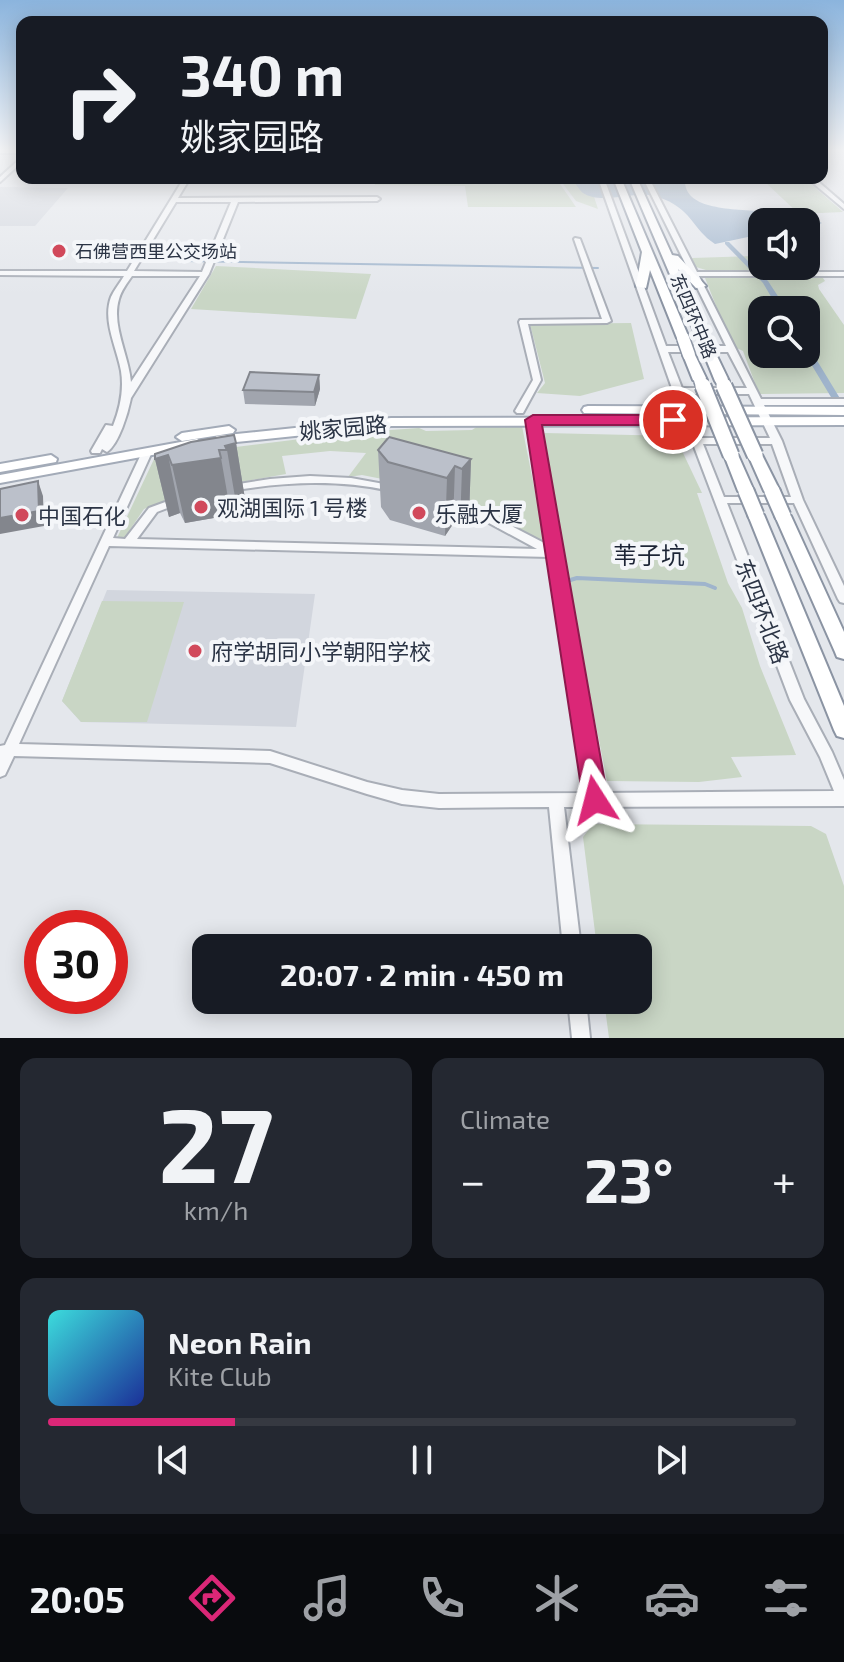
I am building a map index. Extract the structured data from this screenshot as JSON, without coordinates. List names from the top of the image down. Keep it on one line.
{"streets":{"highway":["东四环中路","东四环北路"],"main road":["姚家园路"]},"crossings":[["东四环中路","姚家园路"],["东四环中路","东四环北路"],["姚家园路","东四环北路"]],"districts":["苇子坑"],"places":["石佛营西里公交场站","观湖国际 1 号楼","乐融大厦","中国石化","府学胡同小学朝阳学校"],"page":{"turn":["340 m","姚家园路"],"limit":"30","trip":"20:07 · 2 min · 450 m","tile":[["27","km/h"],"Climate"],"heat":["−","23°","+"],"song":["Neon Rain","Kite Club"],"tabs":"20:05"}}
